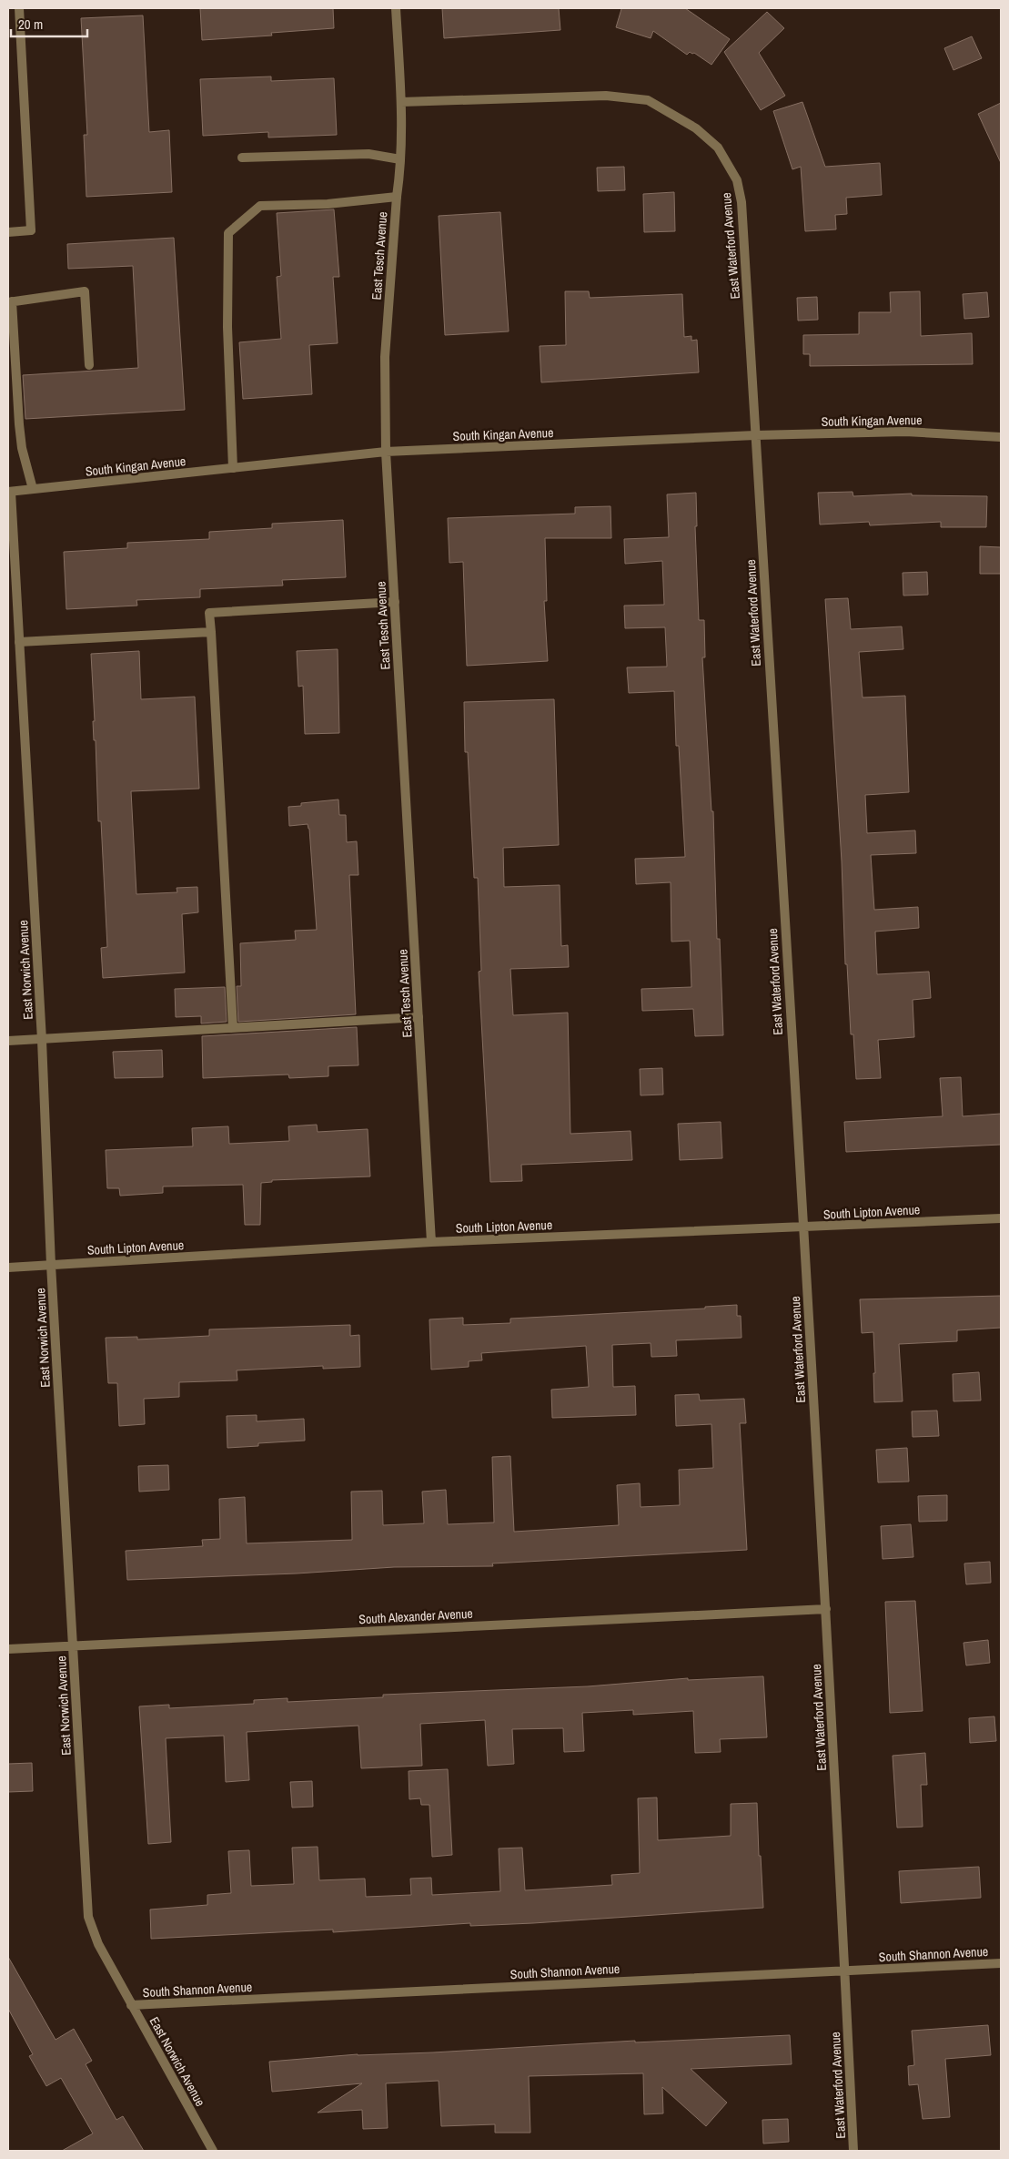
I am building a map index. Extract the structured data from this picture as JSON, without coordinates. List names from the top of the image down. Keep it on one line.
{"streets":{"street":["East Waterford Avenue","East Tesch Avenue","South Kingan Avenue","East Norwich Avenue","South Lipton Avenue","South Alexander Avenue","South Shannon Avenue"]},"crossings":[["East Waterford Avenue","East Tesch Avenue"],["East Waterford Avenue","South Kingan Avenue"],["East Waterford Avenue","South Lipton Avenue"],["East Waterford Avenue","South Alexander Avenue"],["East Waterford Avenue","South Shannon Avenue"],["East Tesch Avenue","South Kingan Avenue"],["East Tesch Avenue","South Lipton Avenue"],["South Kingan Avenue","East Norwich Avenue"],["East Norwich Avenue","South Lipton Avenue"],["East Norwich Avenue","South Alexander Avenue"],["East Norwich Avenue","South Shannon Avenue"]],"scale_bar":"20 m"}
